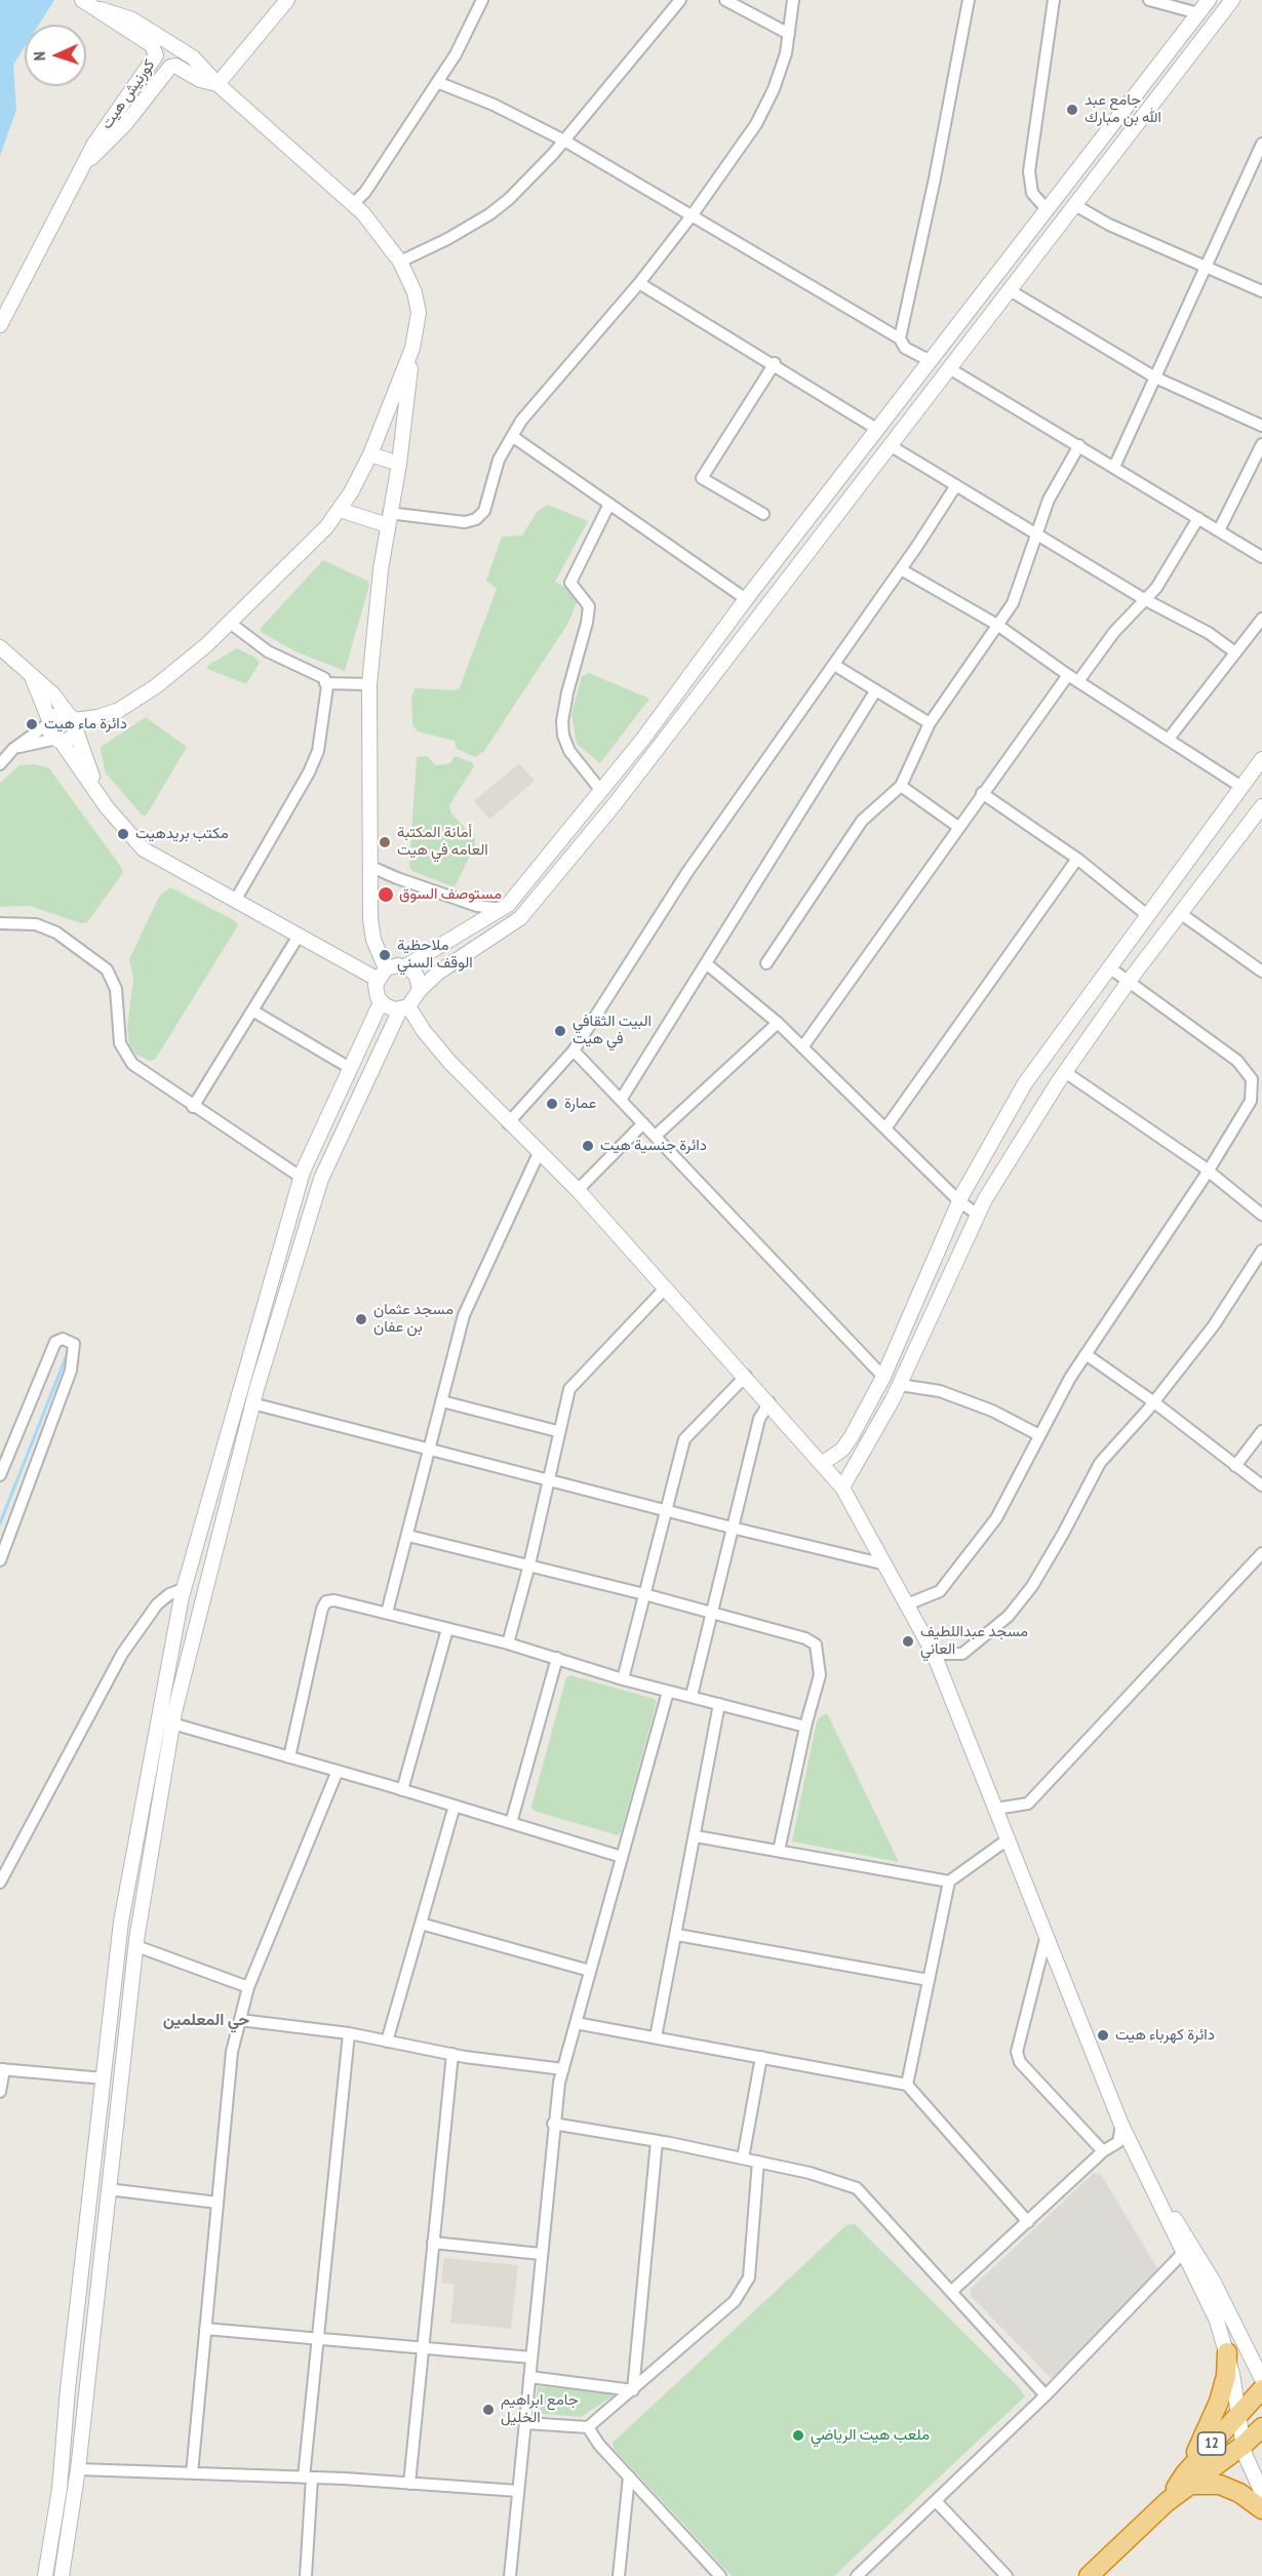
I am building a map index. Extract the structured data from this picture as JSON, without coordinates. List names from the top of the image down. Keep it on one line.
{"streets":{"highway":["12"],"main road":["كورنيش هيت"]},"districts":["حي المعلمين"],"places":["جامع عبد الله بن مبارك","دائرة ماء هيت","مكتب بريدهيت","أمانة المكتبة العامه في هيت","مستوصف السوق","ملاحظية الوقف السني","البيت الثقافي في هيت","عمارة","دائرة جنسية هيت","مسجد عثمان بن عفان","مسجد عبداللطيف العاني","دائرة كهرباء هيت","جامع ابراهيم الخليل","ملعب هيت الرياضي"],"north":"left"}
